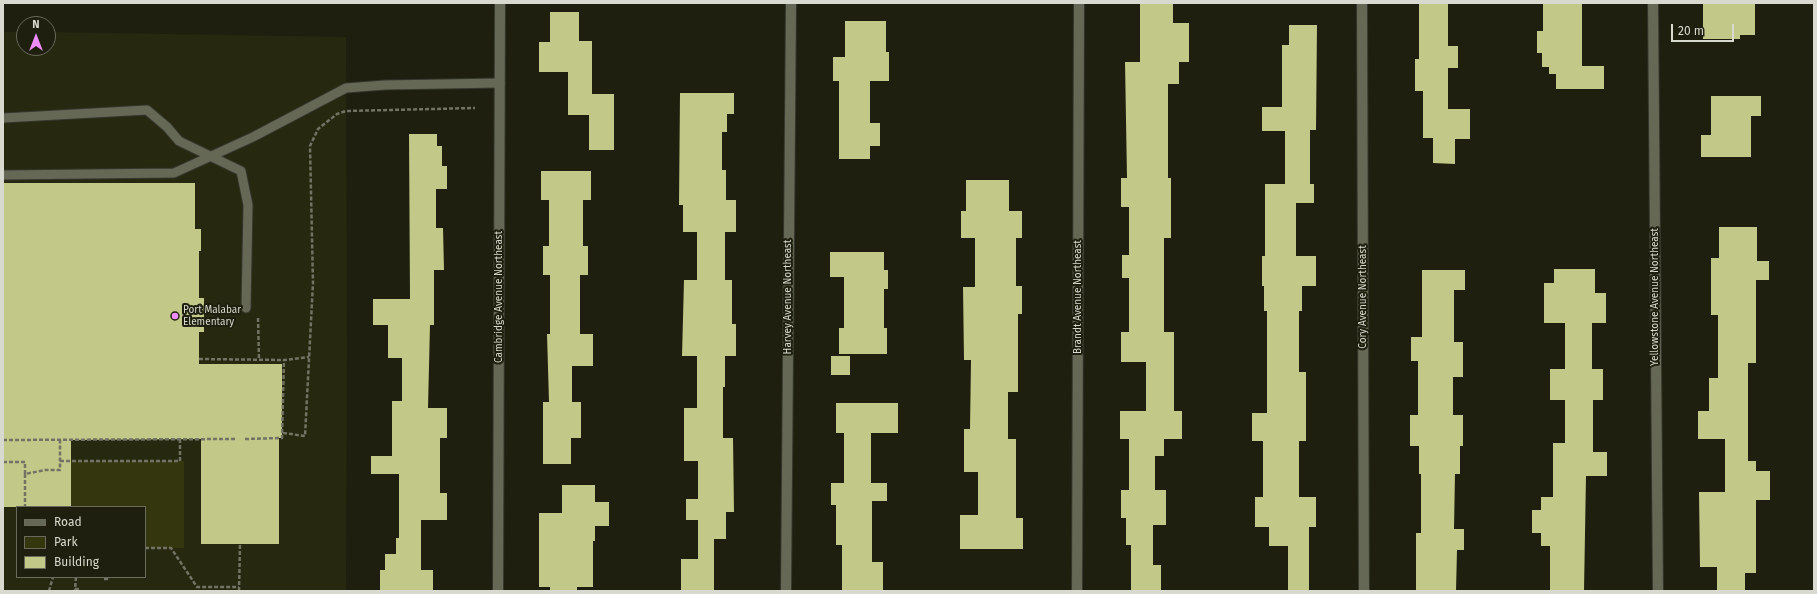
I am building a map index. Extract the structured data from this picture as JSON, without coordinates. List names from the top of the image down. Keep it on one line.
{"streets":{"street":["Cambridge Avenue Northeast","Harvey Avenue Northeast","Brandt Avenue Northeast","Cory Avenue Northeast","Yellowstone Avenue Northeast"]},"places":["Port Malabar Elementary"],"legend":["Road","Park","Building"],"scale_bar":"20 m","north":"top"}
